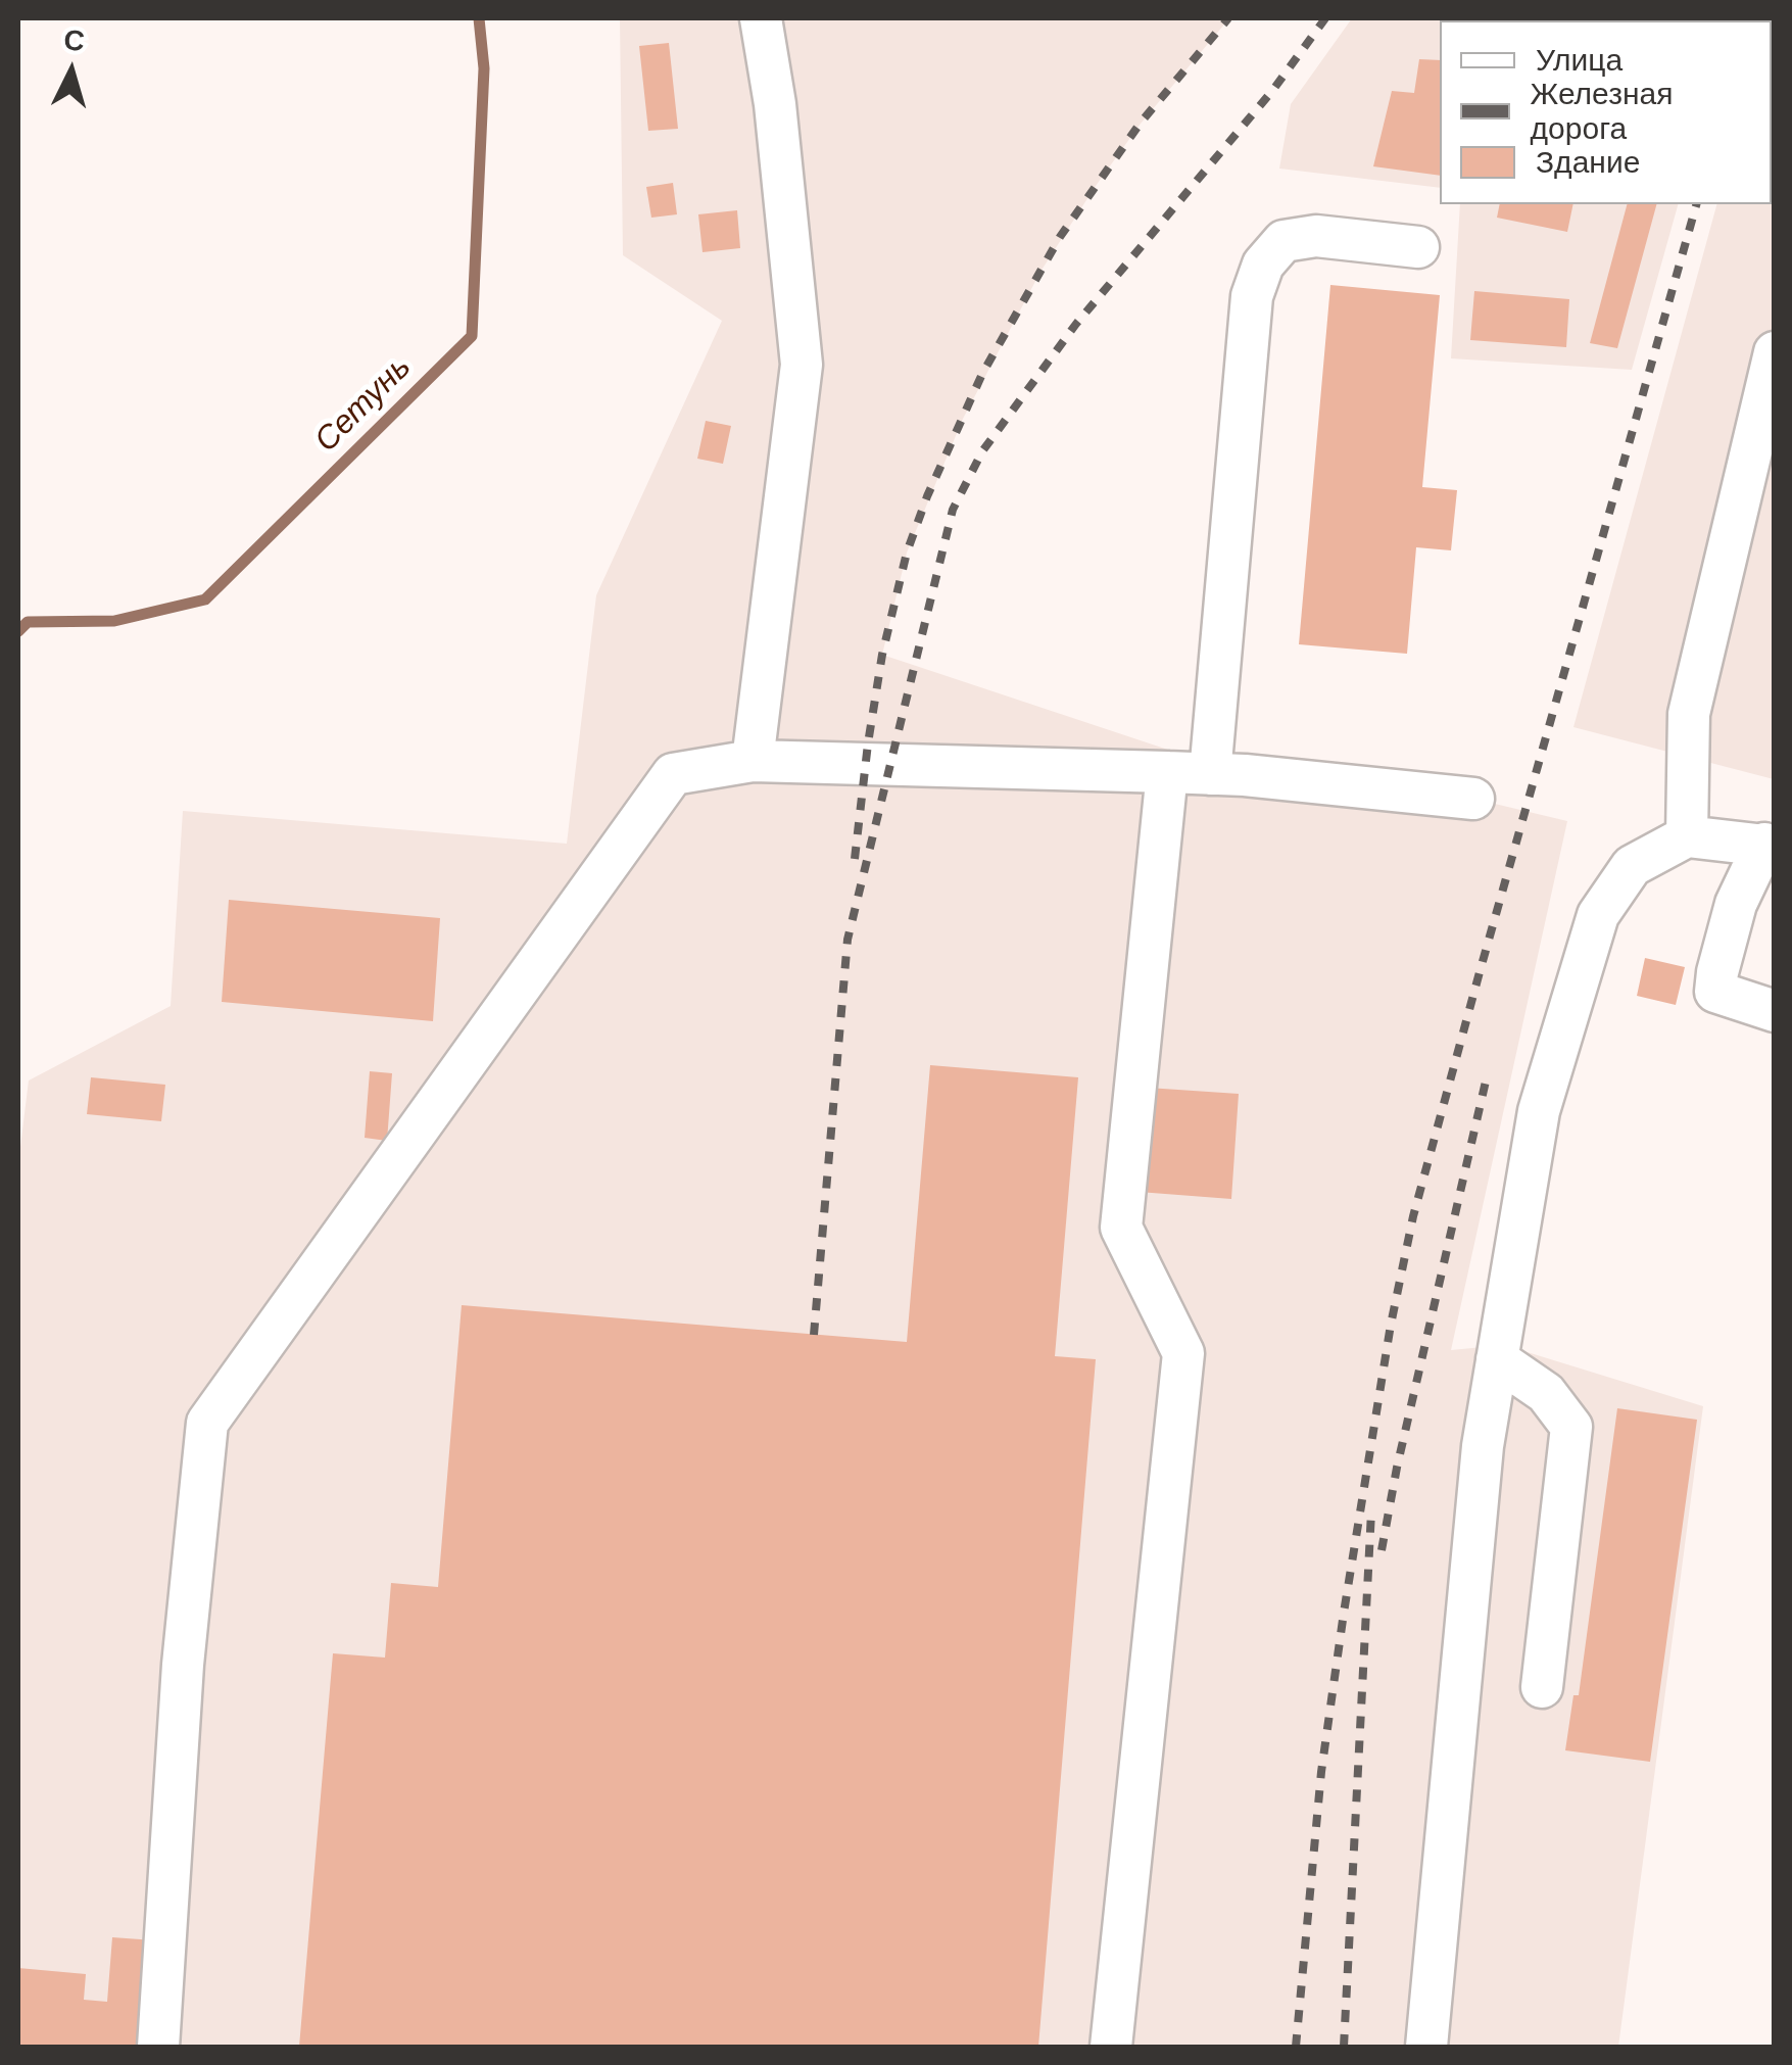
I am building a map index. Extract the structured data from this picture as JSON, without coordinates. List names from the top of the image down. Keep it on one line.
{"water":["Сетунь"],"legend":["Улица","Железная дорога","Здание"],"north":"top"}
